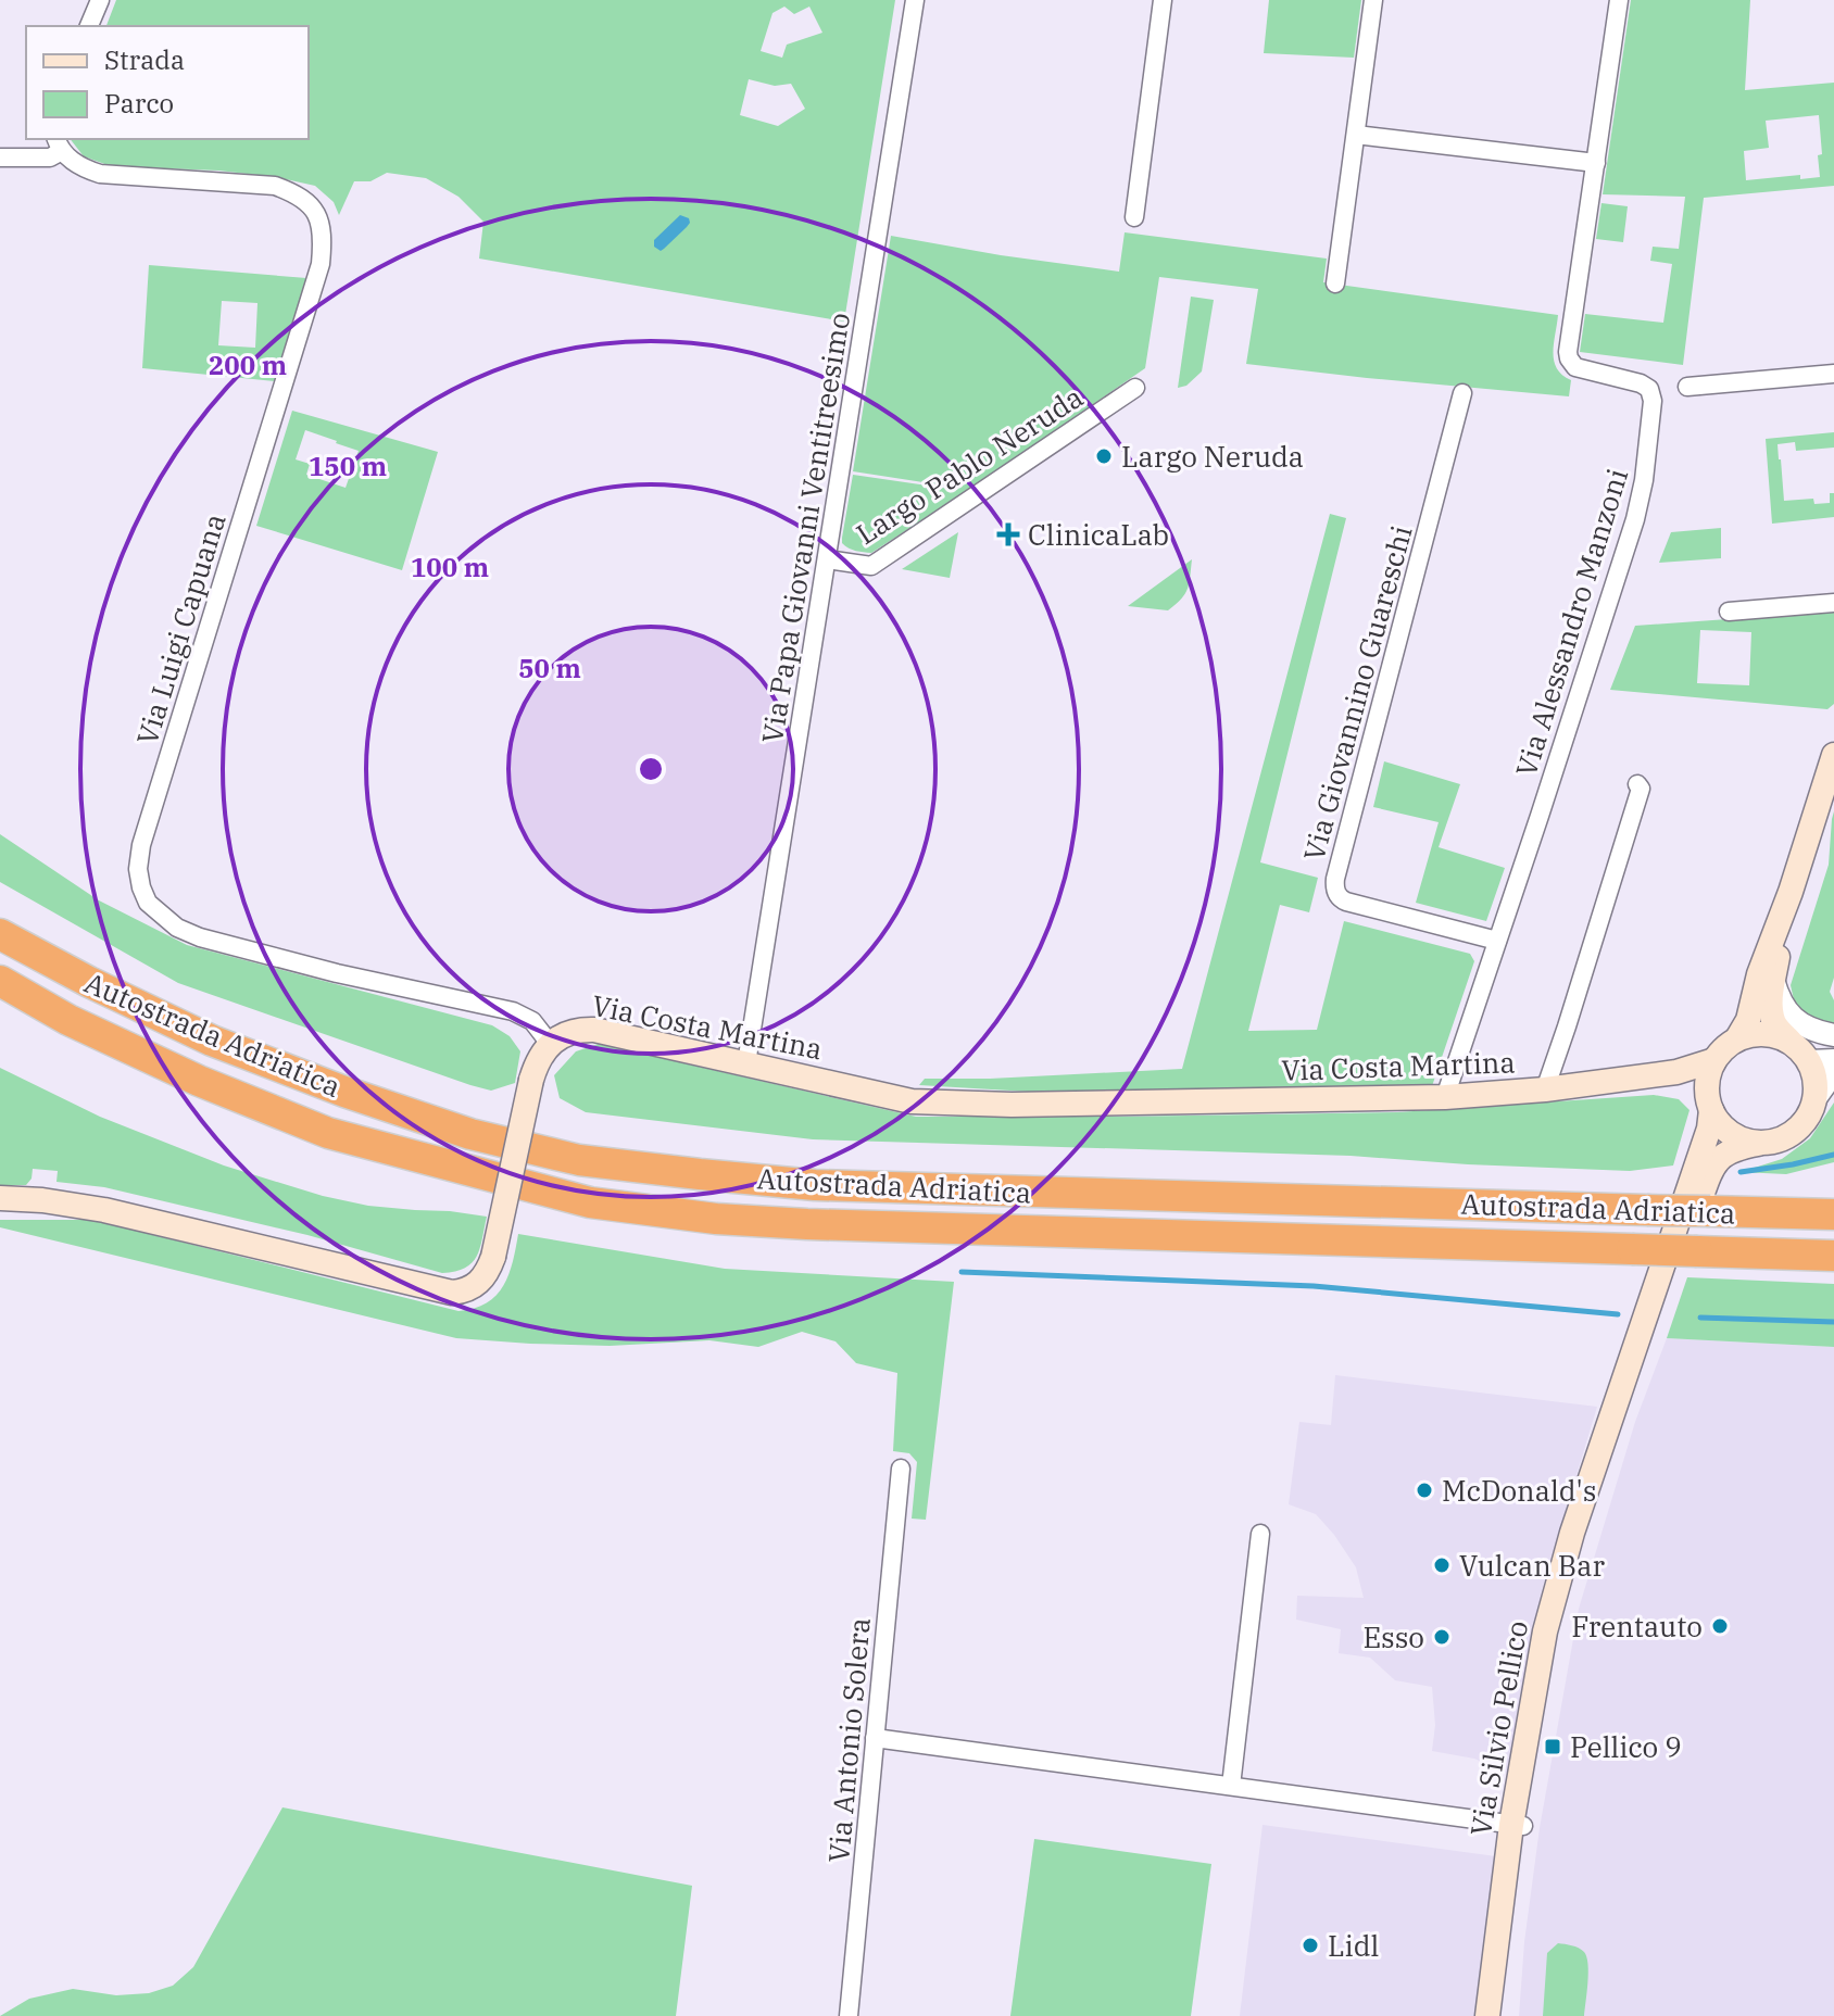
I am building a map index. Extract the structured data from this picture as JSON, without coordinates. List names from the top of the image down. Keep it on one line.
{"streets":{"highway":["Autostrada Adriatica"],"main road":["Via Costa Martina","Via Silvio Pellico"],"street":["Largo Pablo Neruda","Via Papa Giovanni Ventitreesimo","Via Alessandro Manzoni","Via Luigi Capuana","Via Giovannino Guareschi","Via Antonio Solera"]},"crossings":[["Largo Pablo Neruda","Via Papa Giovanni Ventitreesimo"],["Via Papa Giovanni Ventitreesimo","Via Costa Martina"],["Via Alessandro Manzoni","Via Giovannino Guareschi"],["Via Alessandro Manzoni","Via Costa Martina"],["Via Luigi Capuana","Via Costa Martina"],["Via Costa Martina","Via Silvio Pellico"]],"places":{"other":["Largo Neruda","McDonald's","Vulcan Bar","Frentauto","Esso","Lidl"],"health":["ClinicaLab"],"transit":["Pellico 9"]},"legend":["Strada","Parco"],"rings":["200 m","150 m","100 m","50 m"]}
